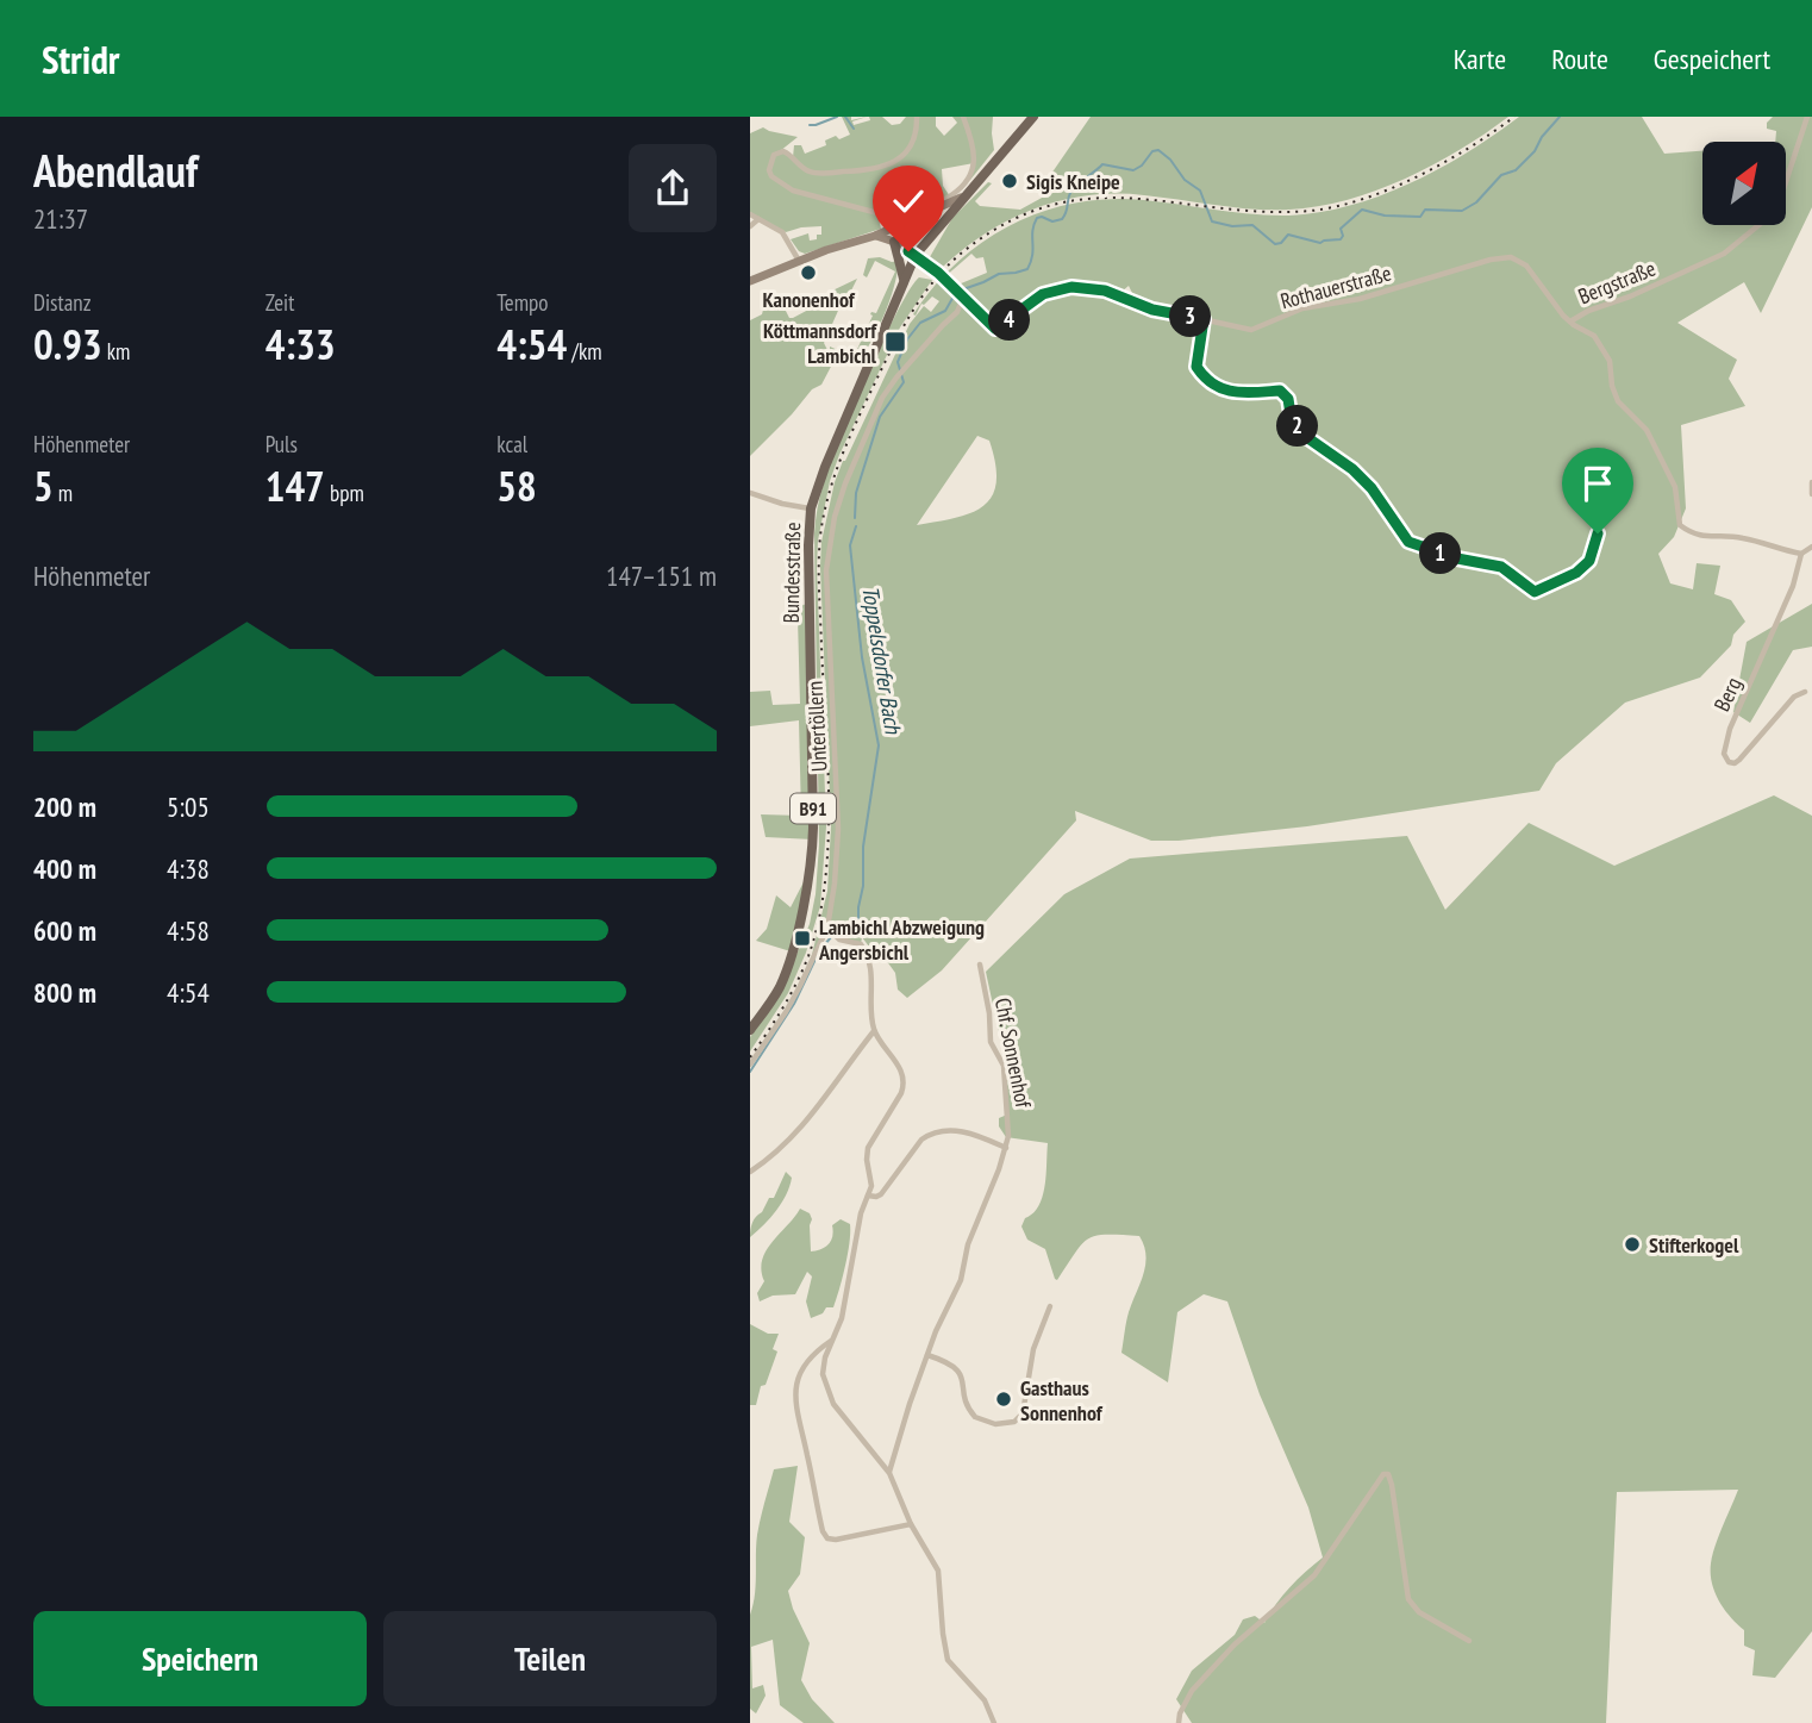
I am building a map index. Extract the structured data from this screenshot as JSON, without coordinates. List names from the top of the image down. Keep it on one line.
{"streets":{"main road":["Bundesstraße","B91"],"street":["Bergstraße","Rothauerstraße","Berg","Untertöllern","Chf. Sonnenhof"]},"crossings":[["Bergstraße","Rothauerstraße"],["Bergstraße","Berg"],["Rothauerstraße","Untertöllern"]],"water":["Toppelsdorfer Bach"],"places":{"other":["Sigis Kneipe","Kanonenhof","Stifterkogel","Gasthaus Sonnenhof"],"transit":["Köttmannsdorf Lambichl","Lambichl Abzweigung Angersbichl"]},"north":"top right","page":{"header":"Stridr","nav":["Karte","Route","Gespeichert"],"heading":["Abendlauf","21:37"],"stats":[["Distanz","0.93 km"],["Zeit","4:33"],["Tempo","4:54 /km"],["Höhenmeter","5 m"],["Puls","147 bpm"],["kcal","58"]],"pins":["3","4","2","1"],"chart":["Höhenmeter","147–151 m"],"list":[{"name":"200 m","note":"5:05"},{"name":"400 m","note":"4:38"},{"name":"600 m","note":"4:58"},{"name":"800 m","note":"4:54"}],"buttons":["Speichern","Teilen"]}}
